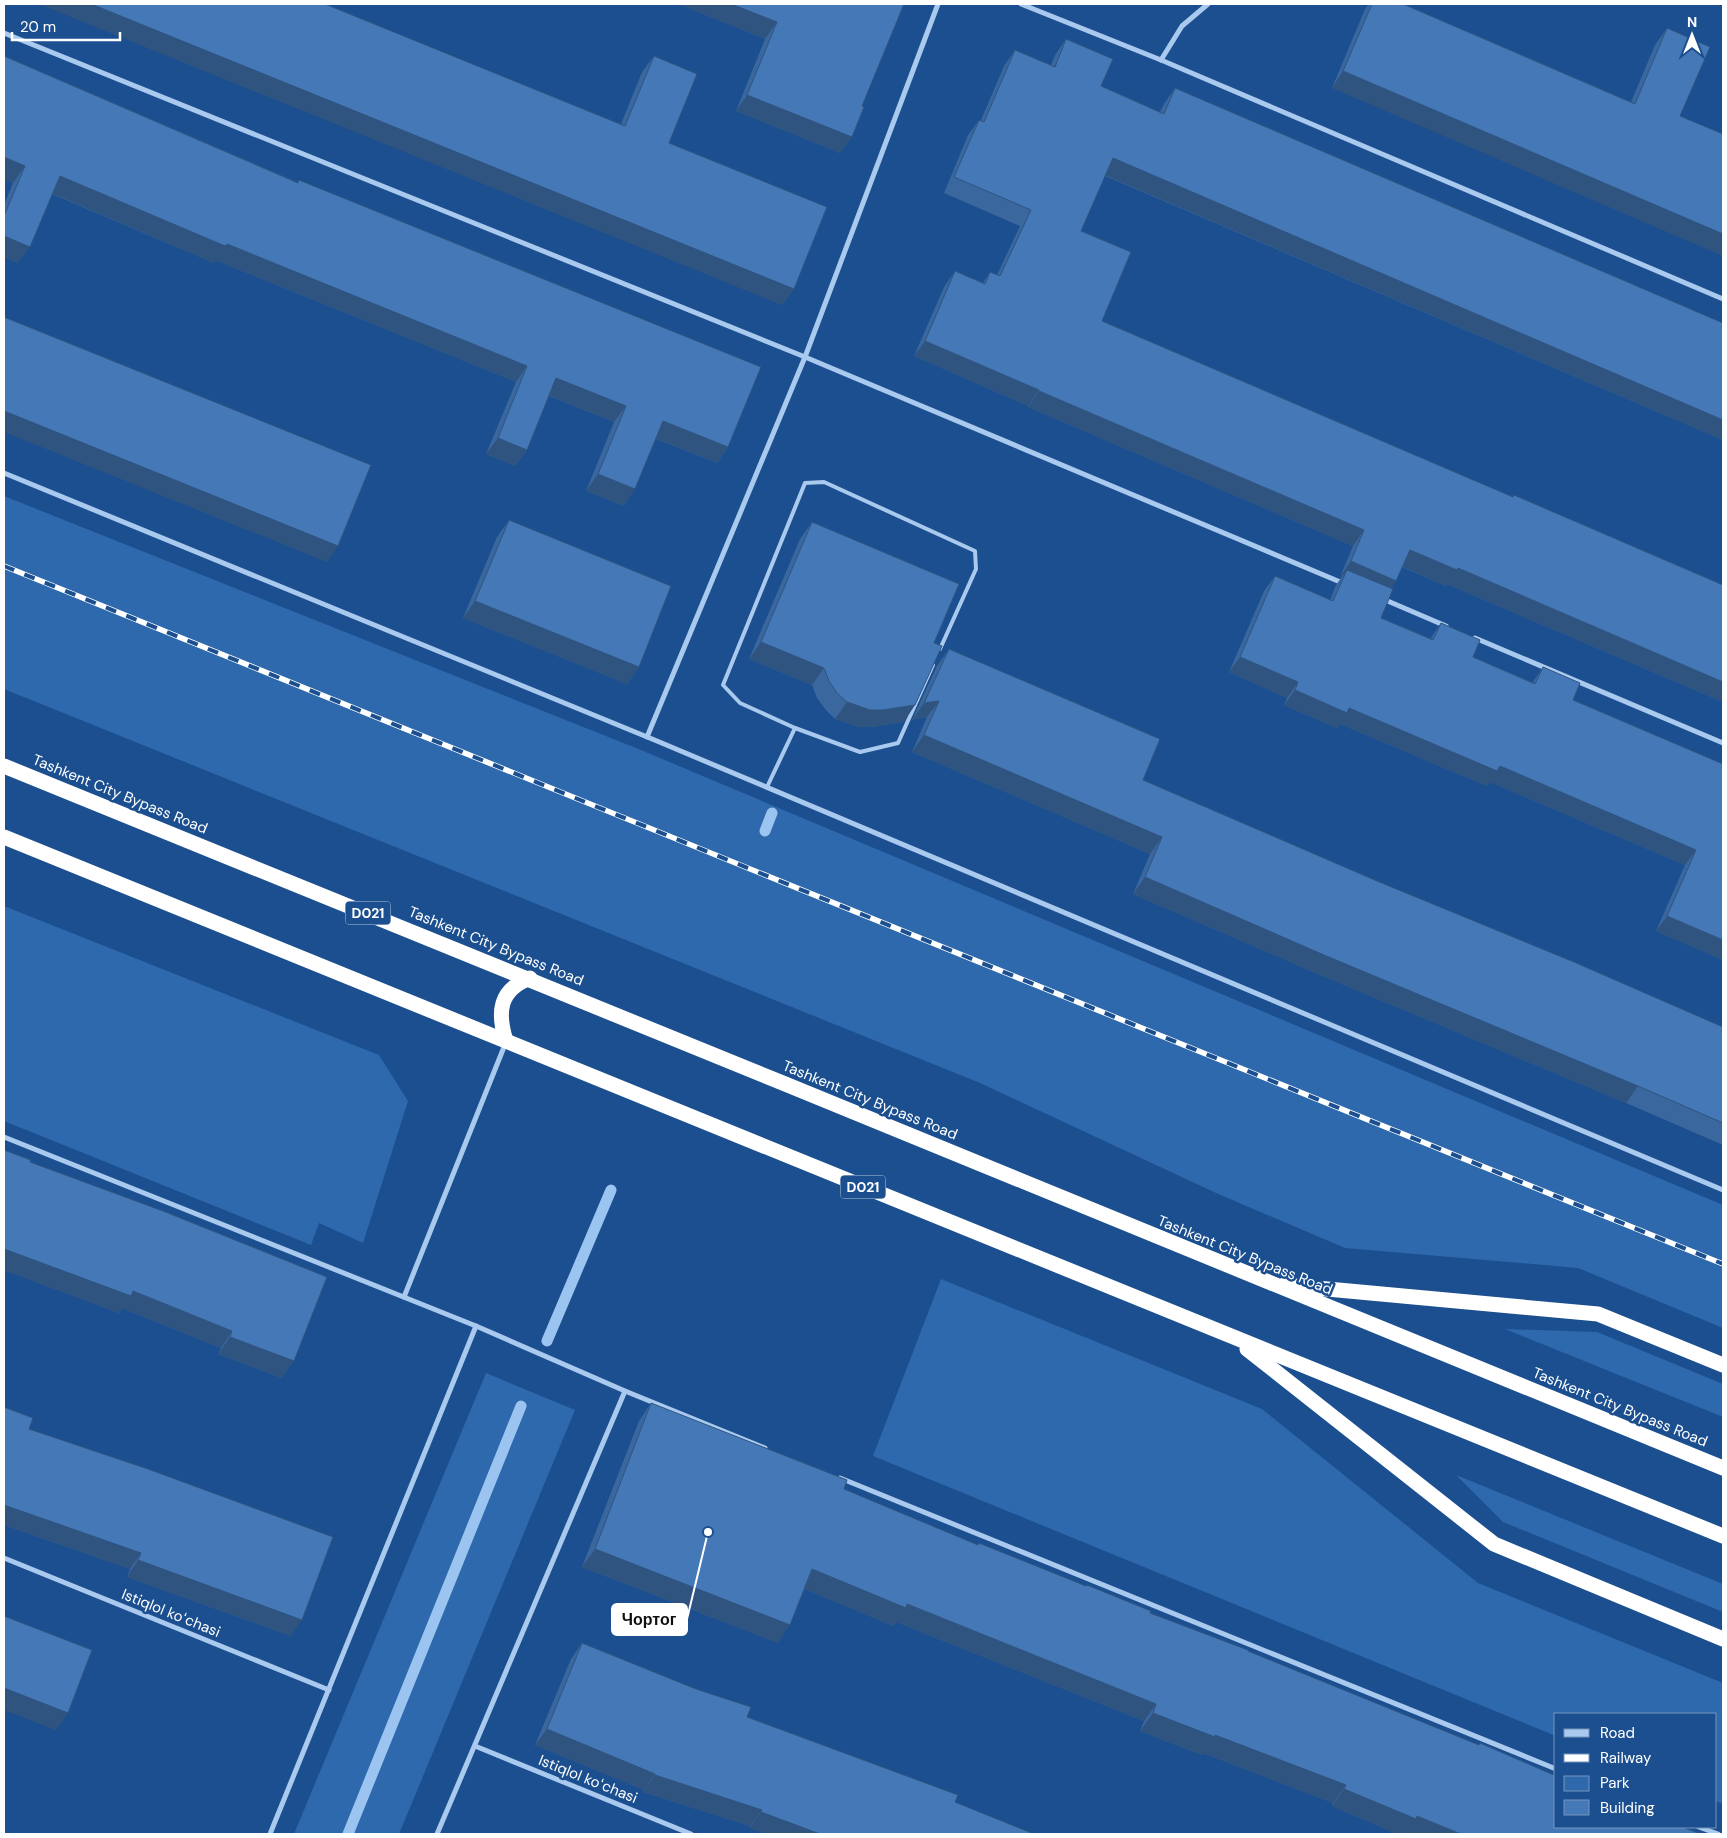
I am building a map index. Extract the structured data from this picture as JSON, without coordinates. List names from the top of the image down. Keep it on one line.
{"streets":{"highway":["Tashkent City Bypass Road","D021"],"street":["Istiqlol koʻchasi"]},"places":["Чортог"],"legend":["Road","Railway","Park","Building"],"scale_bar":"20 m","north":"top"}
